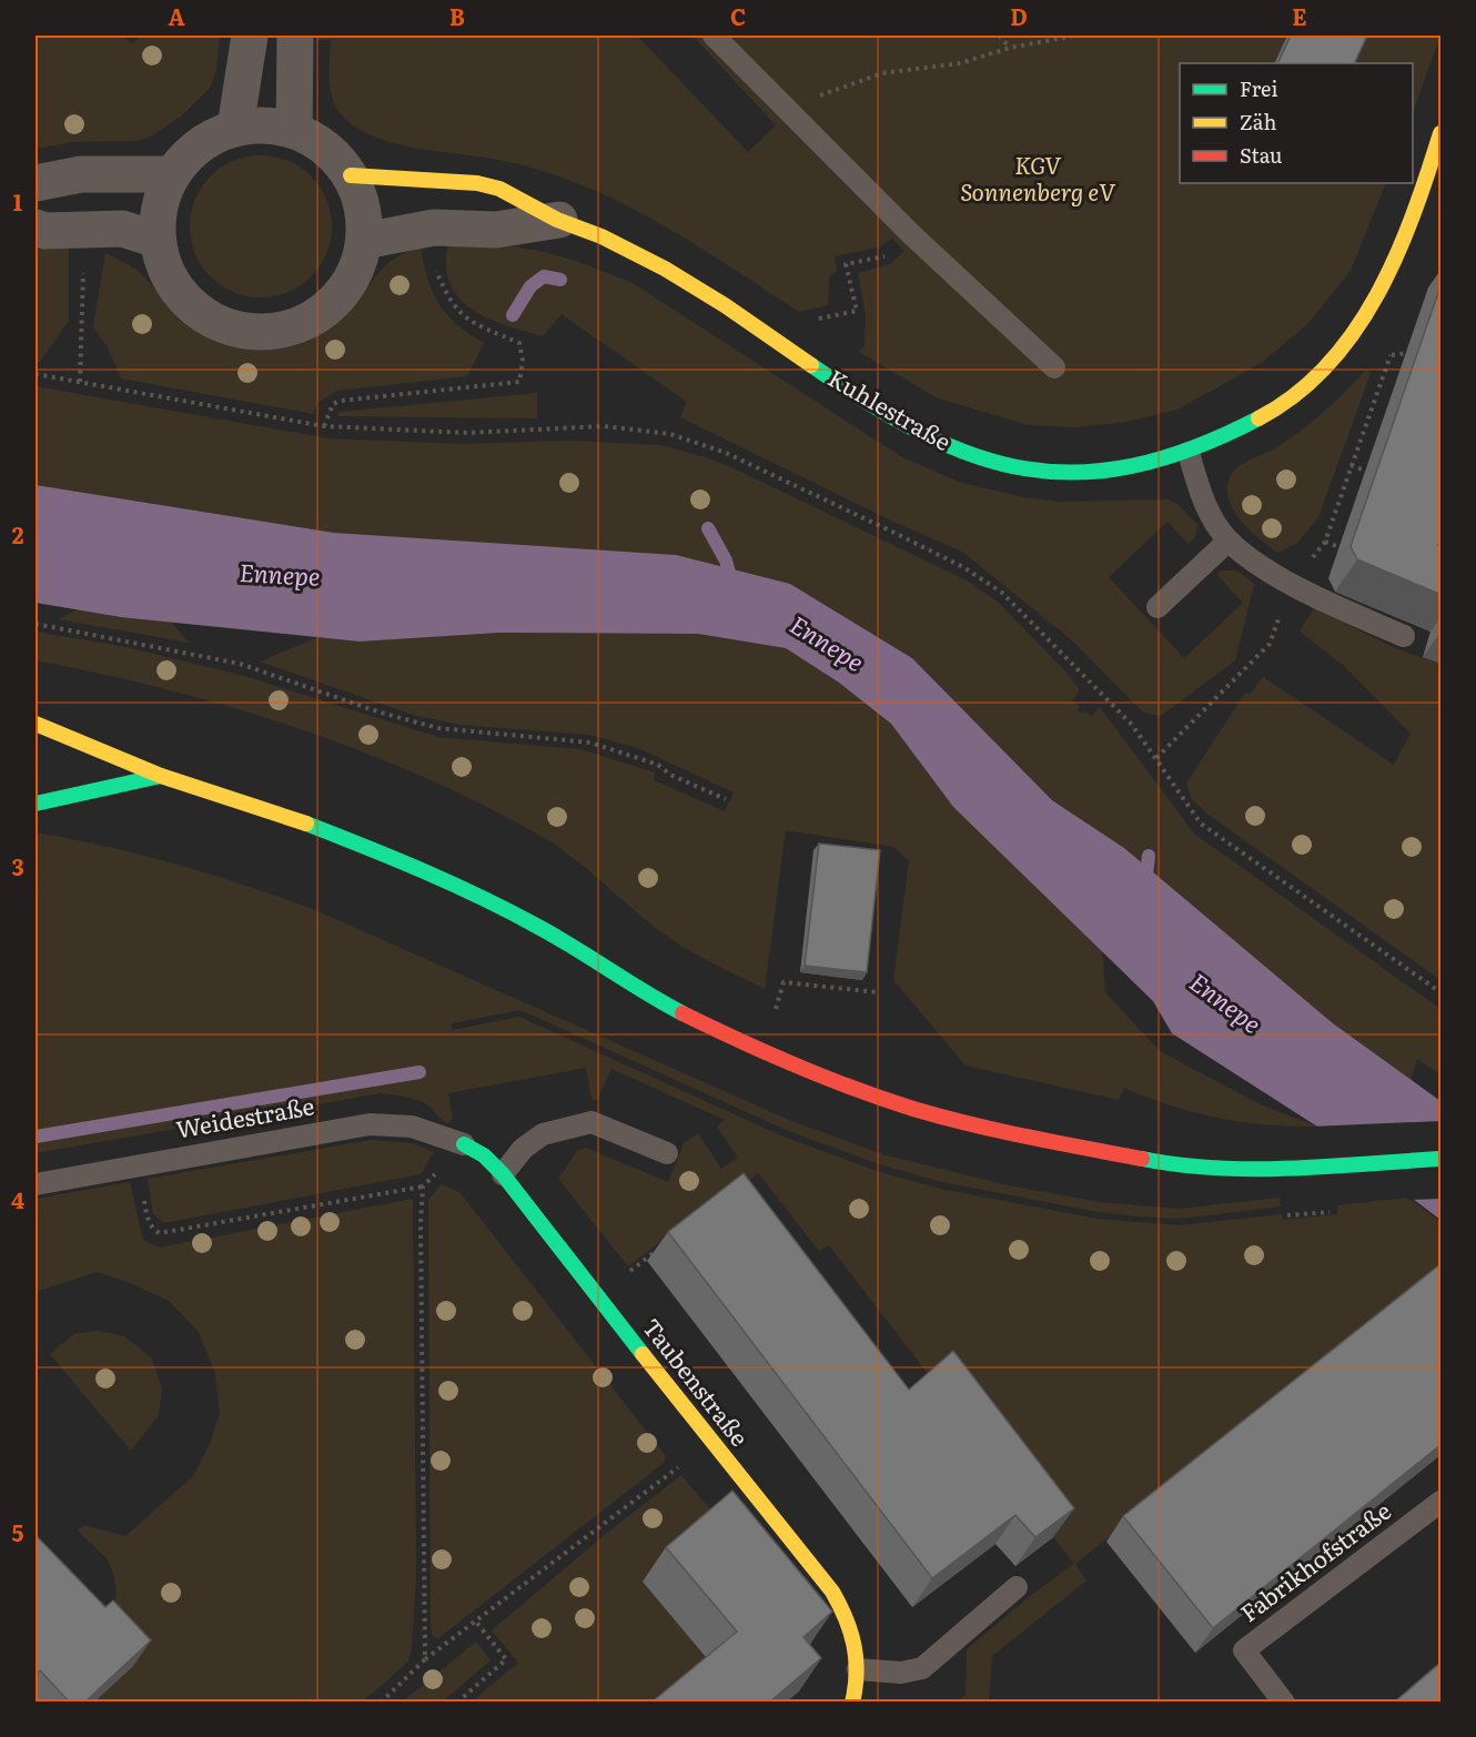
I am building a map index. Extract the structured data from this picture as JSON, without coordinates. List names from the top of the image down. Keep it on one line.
{"streets":{"street":["Kuhlestraße","Taubenstraße"],"lane":["Weidestraße","Fabrikhofstraße"]},"crossings":[["Weidestraße","Taubenstraße"]],"water":["Ennepe"],"parks":["KGV Sonnenberg eV"],"legend":["Frei","Zäh","Stau"],"grid":{"columns":["A","B","C","D","E"],"rows":["1","2","3","4","5"]}}
